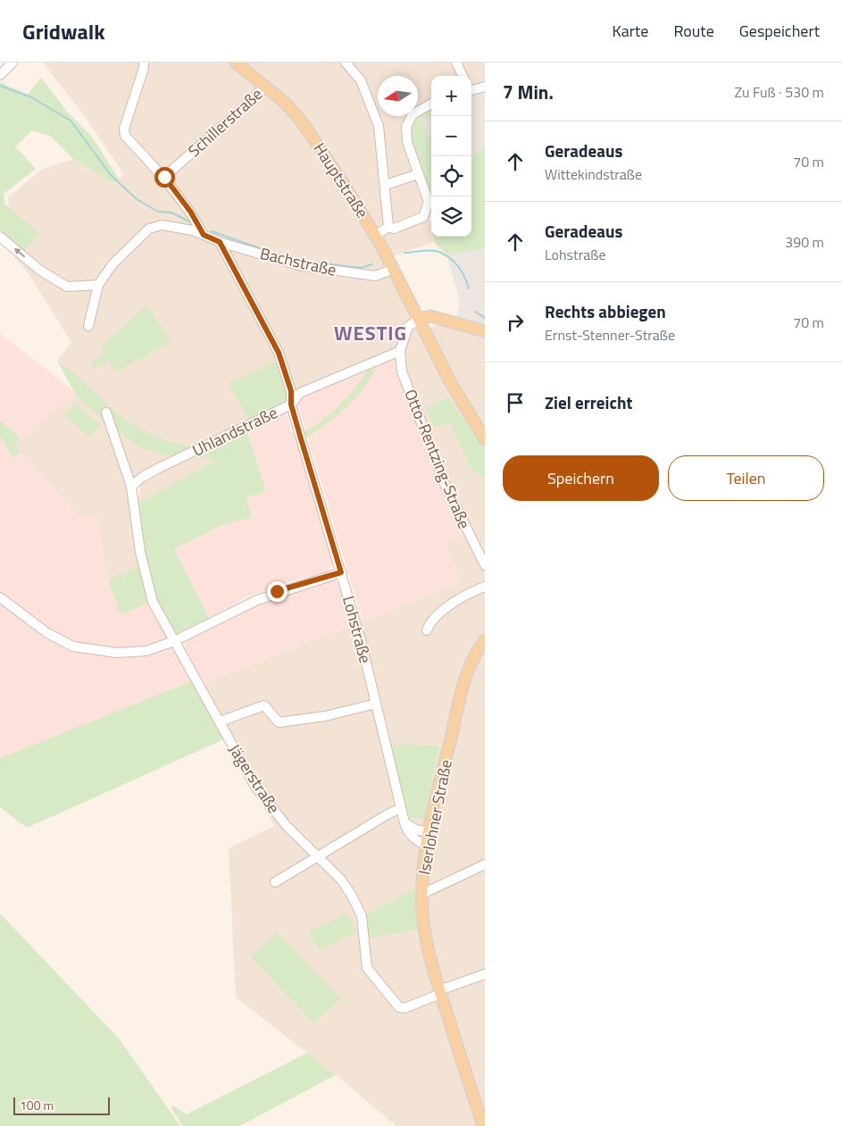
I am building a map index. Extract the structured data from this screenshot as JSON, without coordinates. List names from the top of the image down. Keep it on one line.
{"streets":{"main road":["Hauptstraße","Iserlohner Straße"],"street":["Schillerstraße","Bachstraße","Uhlandstraße","Otto-Rentzing-Straße","Lohstraße","Jägerstraße"]},"crossings":[["Schillerstraße","Hauptstraße"],["Hauptstraße","Bachstraße"],["Bachstraße","Lohstraße"],["Uhlandstraße","Otto-Rentzing-Straße"],["Uhlandstraße","Lohstraße"],["Uhlandstraße","Jägerstraße"],["Lohstraße","Iserlohner Straße"],["Jägerstraße","Iserlohner Straße"]],"districts":["WESTIG"],"scale_bar":"100 m","north":"left","page":{"header":"Gridwalk","nav":["Karte","Route","Gespeichert"],"heading":["7 Min.","Zu Fuß · 530 m"],"map_buttons":["+","−"],"list":[["Geradeaus","Wittekindstraße","70 m"],["Geradeaus","Lohstraße","390 m"],["Rechts abbiegen","Ernst-Stenner-Straße","70 m"],"Ziel erreicht"],"buttons":["Speichern","Teilen"],"scale":"100 m"}}
